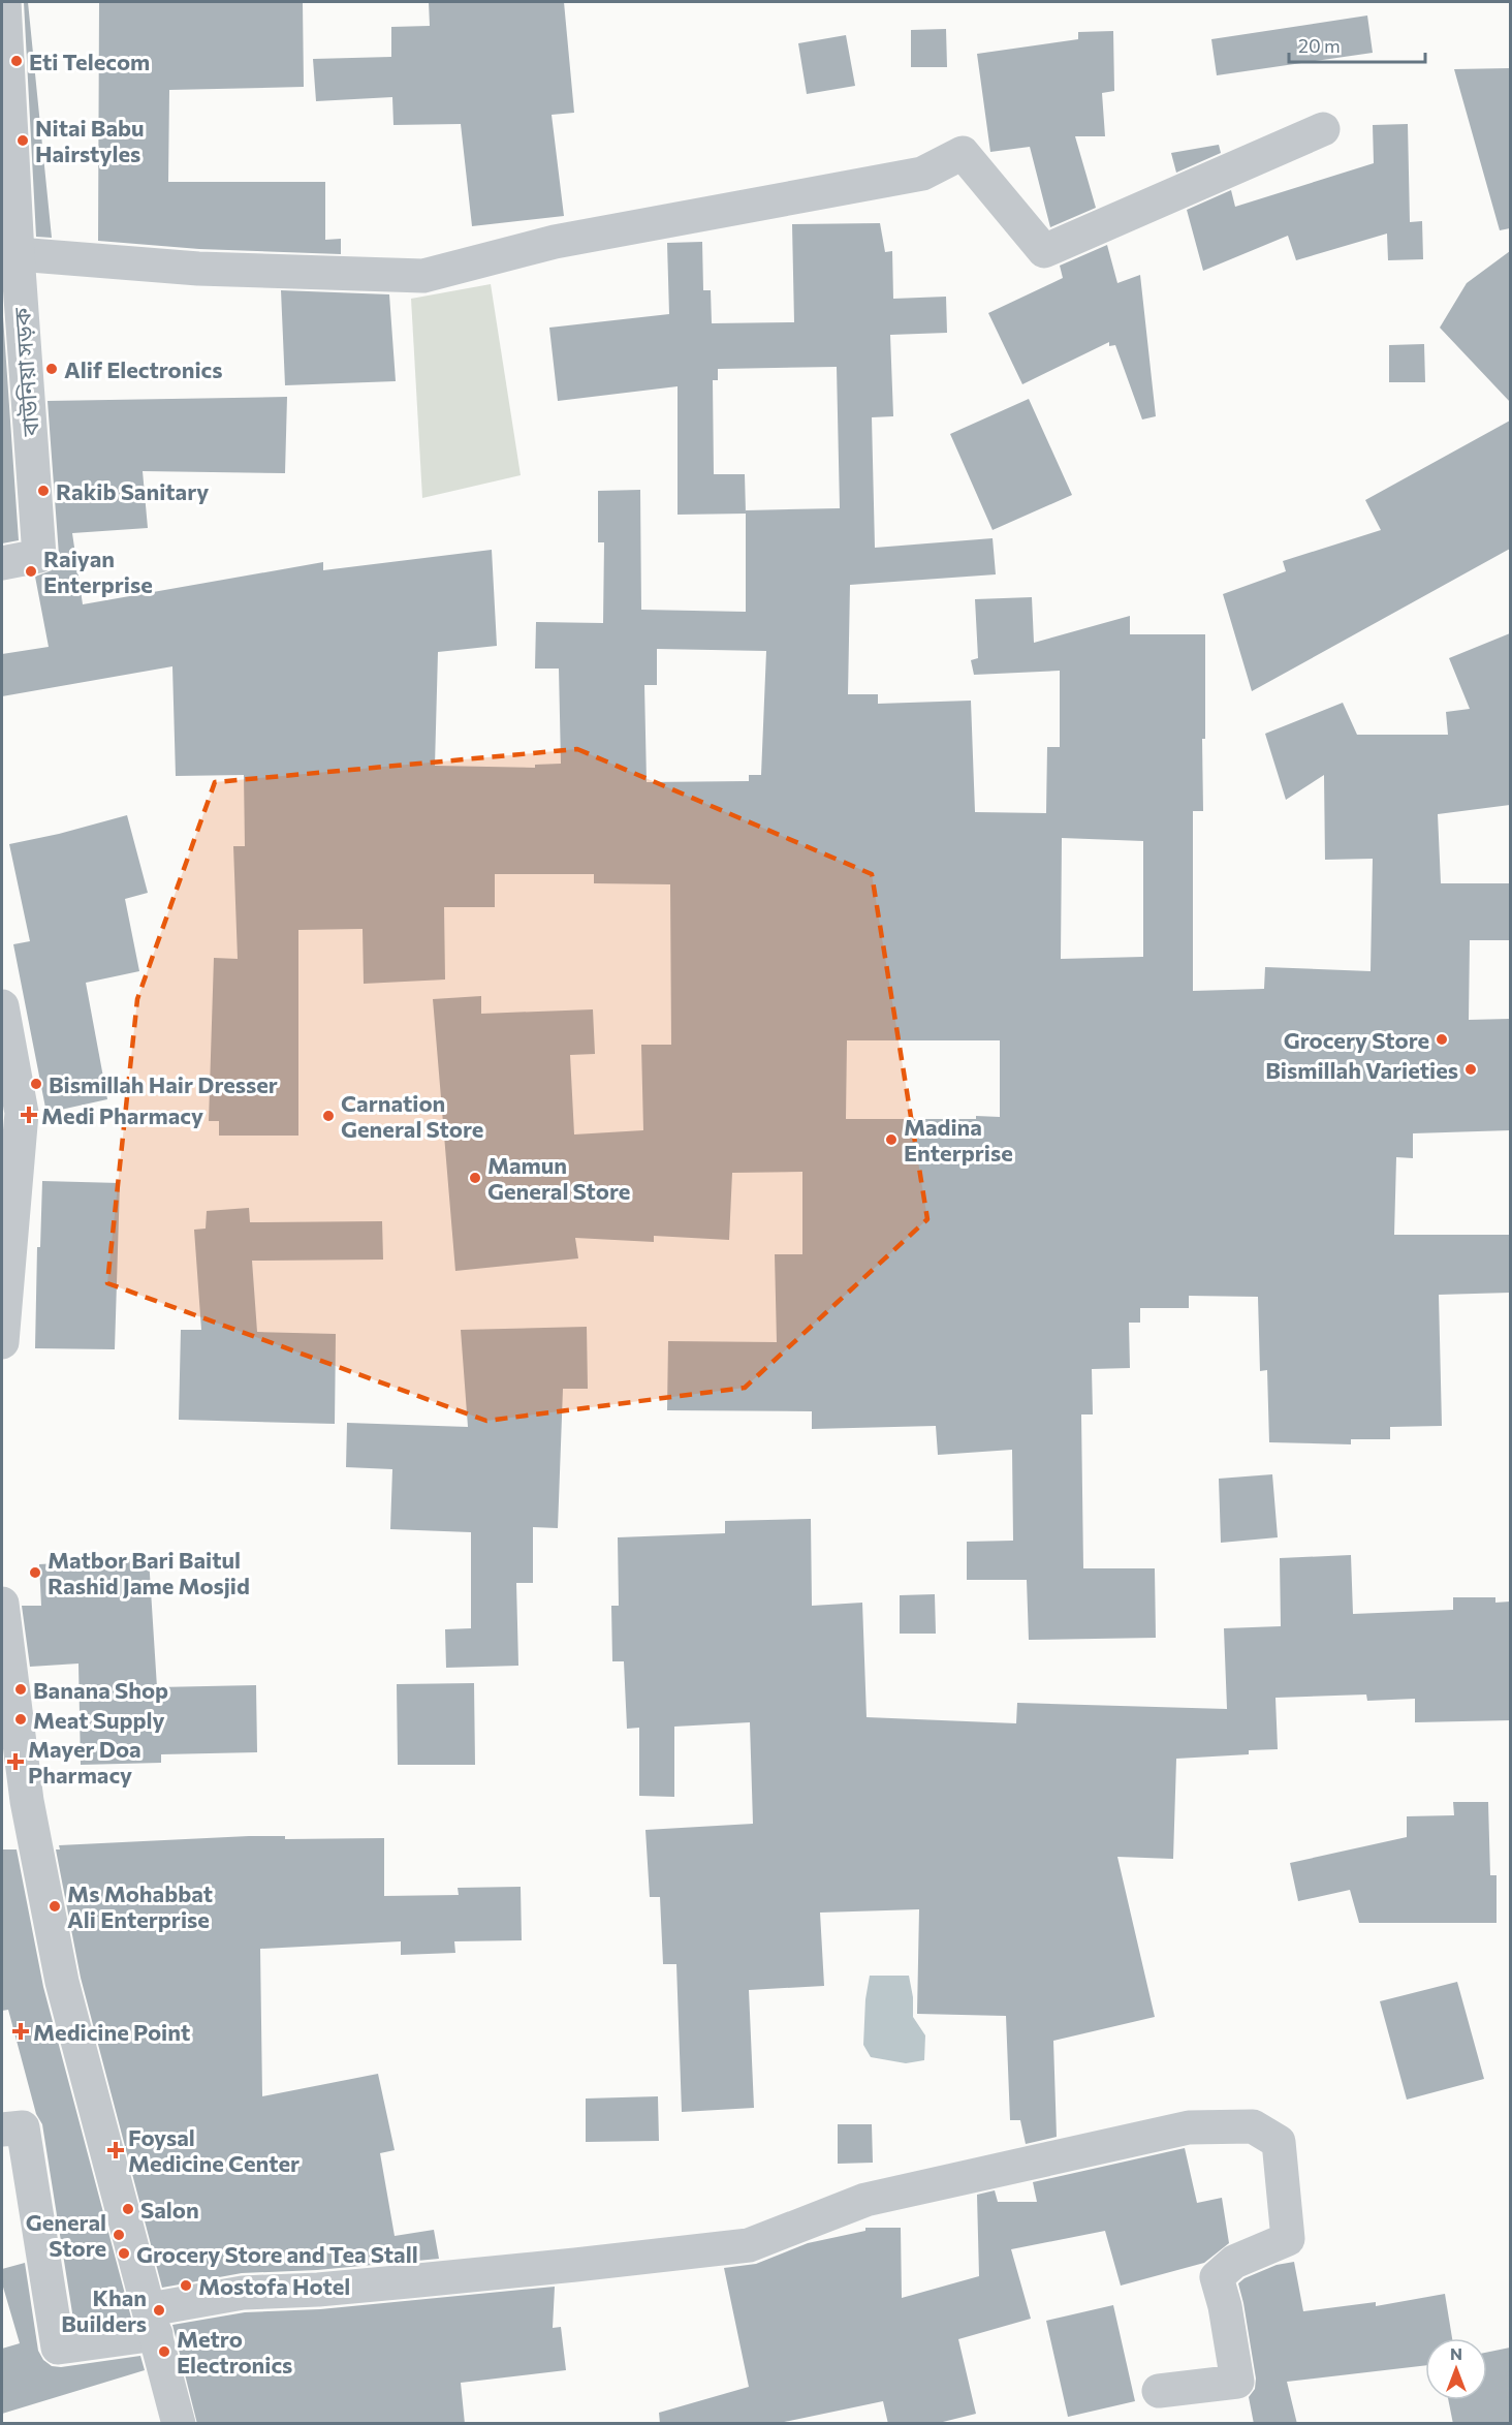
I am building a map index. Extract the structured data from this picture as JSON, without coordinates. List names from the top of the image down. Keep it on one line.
{"streets":{"street":["বাউনিয়া সড়ক"]},"places":{"other":["Eti Telecom","Nitai Babu Hairstyles","Alif Electronics","Rakib Sanitary","Raiyan Enterprise","Grocery Store","Bismillah Varieties","Bismillah Hair Dresser","Carnation General Store","Madina Enterprise","Mamun General Store","Matbor Bari Baitul Rashid Jame Mosjid","Banana Shop","Meat Supply","Ms Mohabbat Ali Enterprise","Salon","General Store","Grocery Store and Tea Stall","Mostofa Hotel","Khan Builders","Metro Electronics"],"health":["Medi Pharmacy","Mayer Doa Pharmacy","Medicine Point","Foysal Medicine Center"]},"scale_bar":"20 m","north":"top"}
